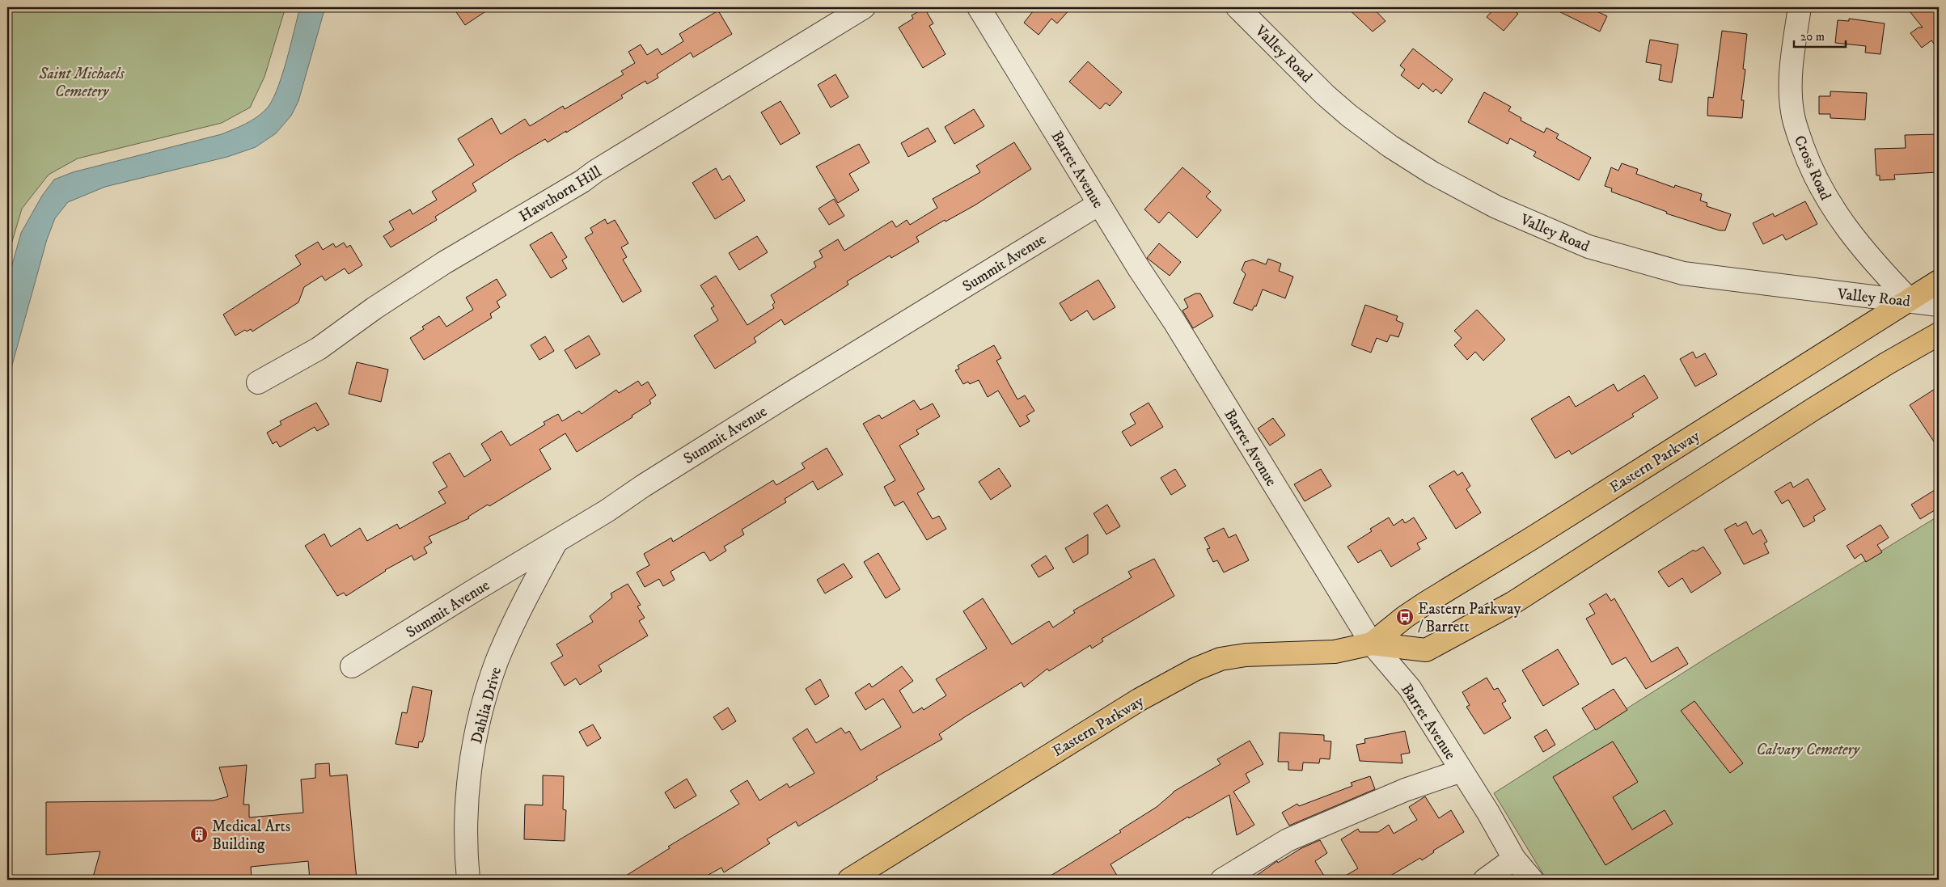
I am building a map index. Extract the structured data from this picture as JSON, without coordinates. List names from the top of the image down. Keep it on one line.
{"streets":{"main road":["Eastern Parkway"],"street":["Valley Road","Cross Road","Barret Avenue","Hawthorn Hill","Summit Avenue","Dahlia Drive"]},"crossings":[["Valley Road","Cross Road"],["Valley Road","Eastern Parkway"],["Cross Road","Eastern Parkway"],["Barret Avenue","Summit Avenue"],["Barret Avenue","Eastern Parkway"],["Summit Avenue","Dahlia Drive"]],"parks":["Saint Michaels Cemetery","Calvary Cemetery"],"places":{"bus stop":["Eastern Parkway / Barrett"],"building":["Medical Arts Building"]},"scale_bar":"20 m"}
